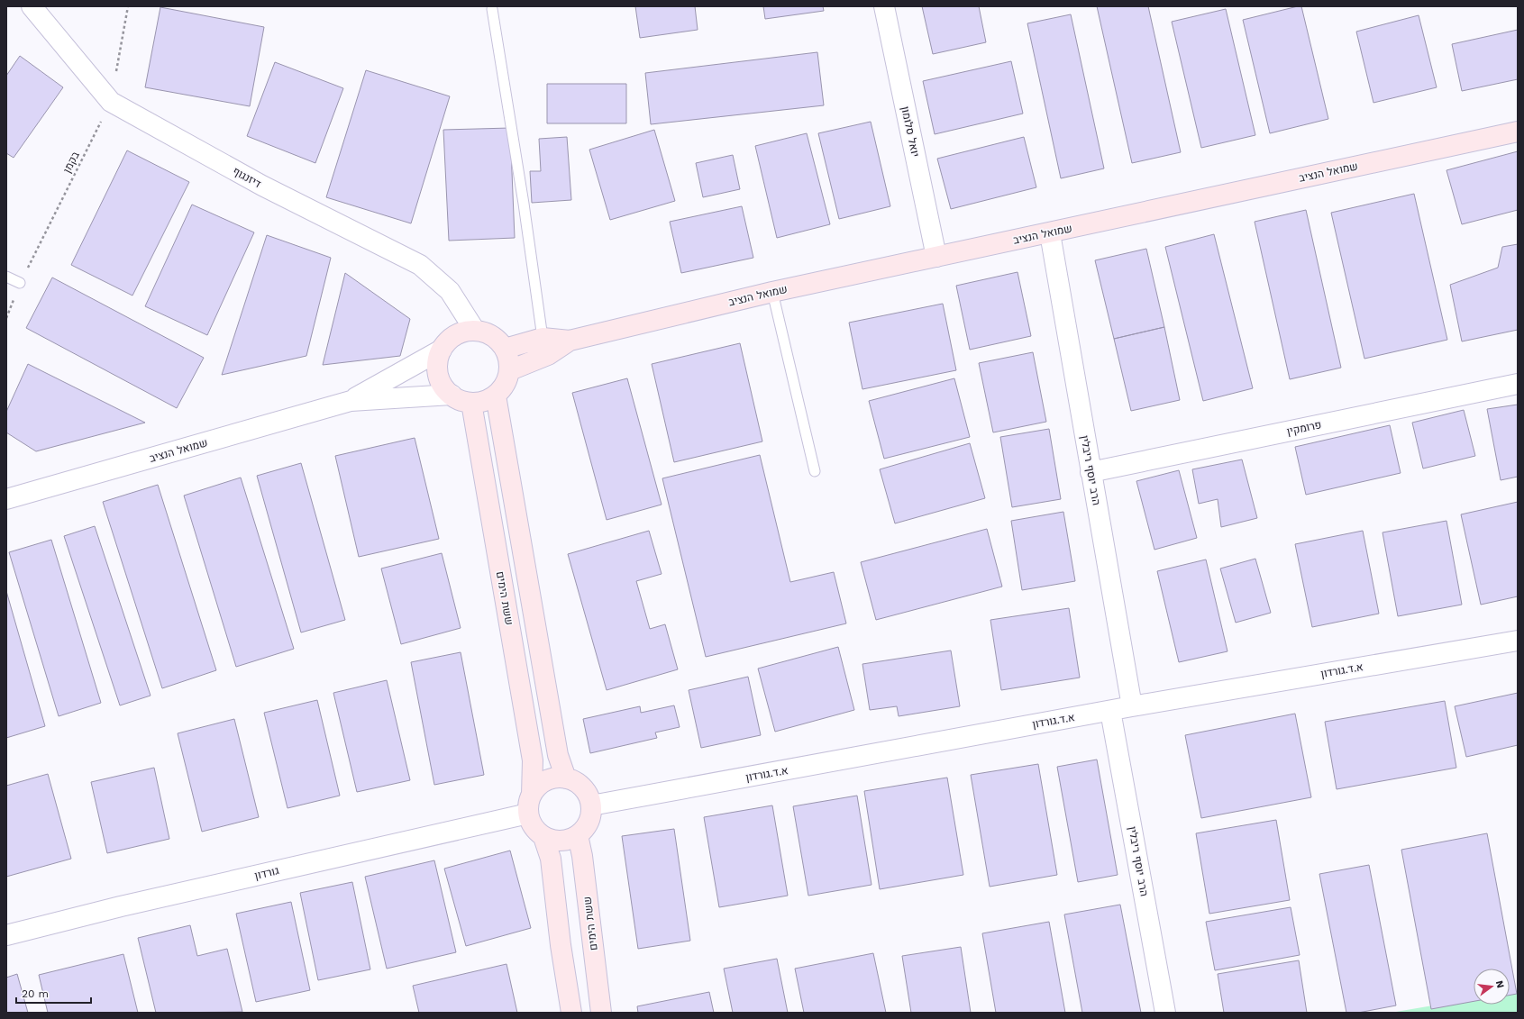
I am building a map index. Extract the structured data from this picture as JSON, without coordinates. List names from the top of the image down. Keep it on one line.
{"streets":{"street":["יואל סלומון","שמואל הנציב","דיזנגוף","פרומקין","הרב יוסף ריבלין","ששת הימים","א.ד.גורדון","גורדון"],"path":["בקמן"]},"crossings":[["יואל סלומון","שמואל הנציב"],["בקמן","דיזנגוף"],["שמואל הנציב","דיזנגוף"],["שמואל הנציב","הרב יוסף ריבלין"],["שמואל הנציב","ששת הימים"],["דיזנגוף","ששת הימים"],["פרומקין","הרב יוסף ריבלין"],["הרב יוסף ריבלין","א.ד.גורדון"],["ששת הימים","א.ד.גורדון"],["ששת הימים","גורדון"],["א.ד.גורדון","גורדון"]],"scale_bar":"20 m","north":"right"}
